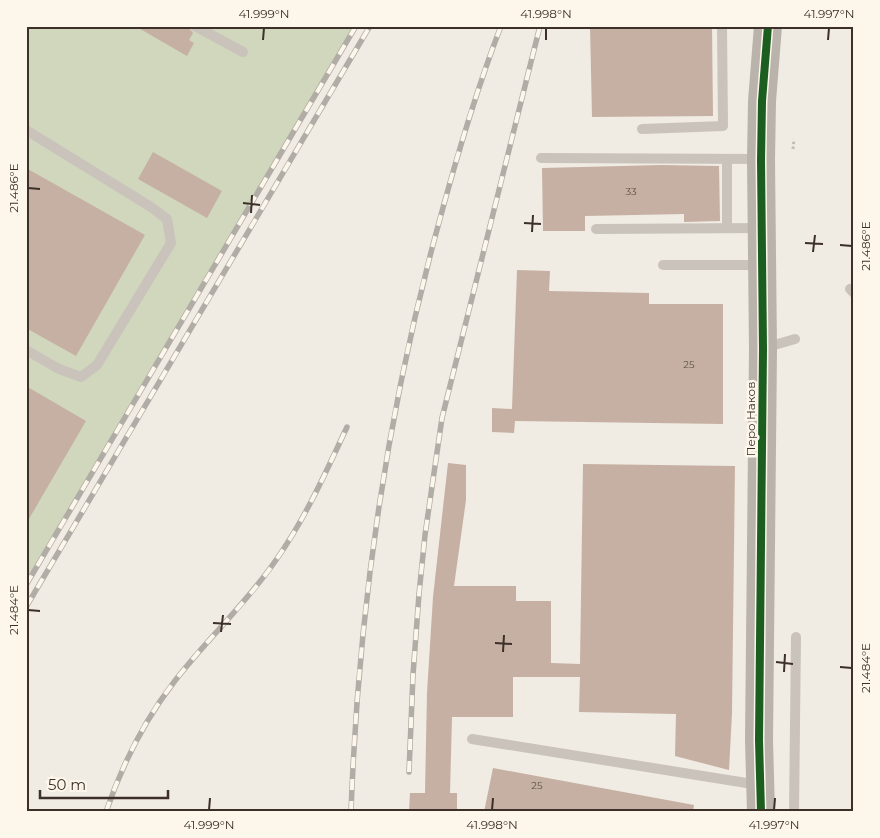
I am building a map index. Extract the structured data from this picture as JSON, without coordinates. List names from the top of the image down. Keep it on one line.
{"streets":{"street":["Перо Наков"]},"house_numbers":["33","25","25"],"scale_bar":"50 m","coordinates":["41.999°N","41.998°N","41.997°N","21.486°E","21.484°E"]}
